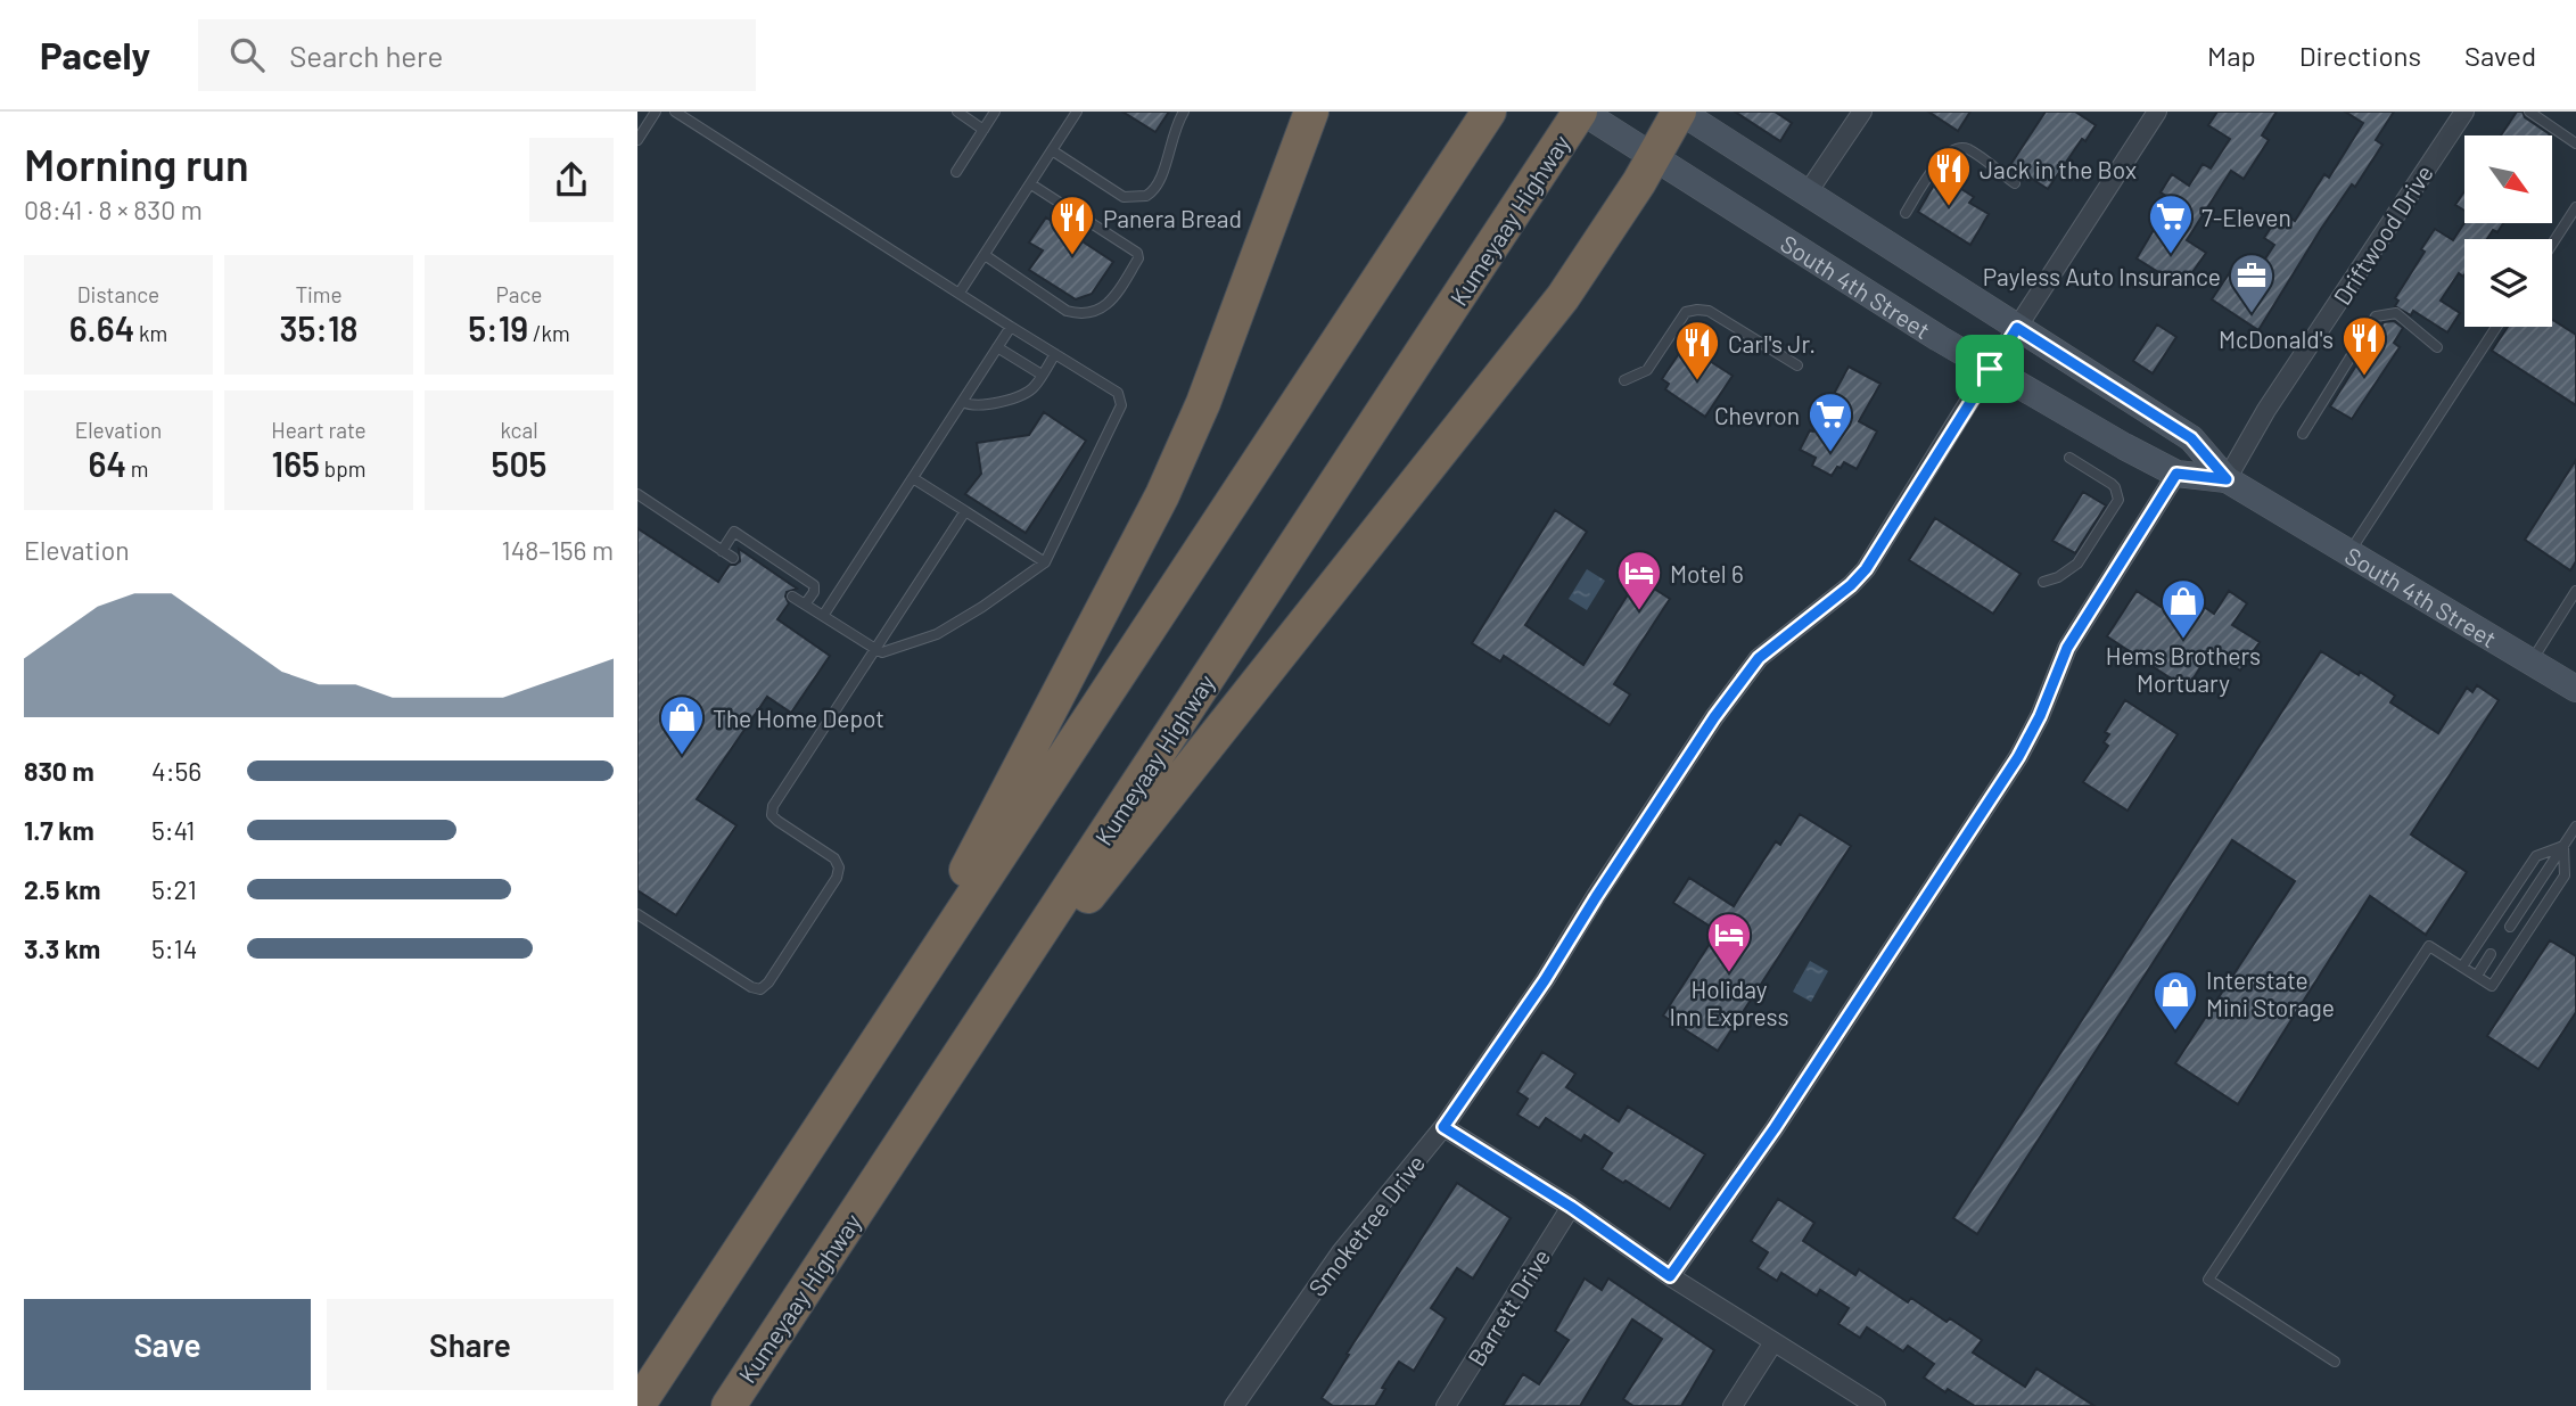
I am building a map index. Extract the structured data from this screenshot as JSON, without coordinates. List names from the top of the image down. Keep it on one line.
{"streets":{"highway":["Kumeyaay Highway"],"main road":["South 4th Street"],"street":["Driftwood Drive","Smoketree Drive","Barrett Drive"]},"crossings":[["Kumeyaay Highway","South 4th Street"],["Driftwood Drive","South 4th Street"],["South 4th Street","Smoketree Drive"]],"places":{"restaurant":["Jack in the Box","Panera Bread","McDonald's","Carl's Jr."],"supermarket":["7-Eleven","Chevron"],"office":["Payless Auto Insurance"],"hotel":["Motel 6","Holiday Inn Express"],"shop":["Hems Brothers Mortuary","The Home Depot","Interstate Mini Storage"]},"north":"bottom right","page":{"header":"Pacely","search":"Search here","nav":["Map","Directions","Saved"],"heading":["Morning run","08:41 · 8 × 830 m"],"stats":[["Distance","6.64 km"],["Time","35:18"],["Pace","5:19 /km"],["Elevation","64 m"],["Heart rate","165 bpm"],["kcal","505"]],"chart":["Elevation","148–156 m"],"list":[{"name":"830 m","note":"4:56"},{"name":"1.7 km","note":"5:41"},{"name":"2.5 km","note":"5:21"},{"name":"3.3 km","note":"5:14"}],"buttons":["Save","Share"]}}
